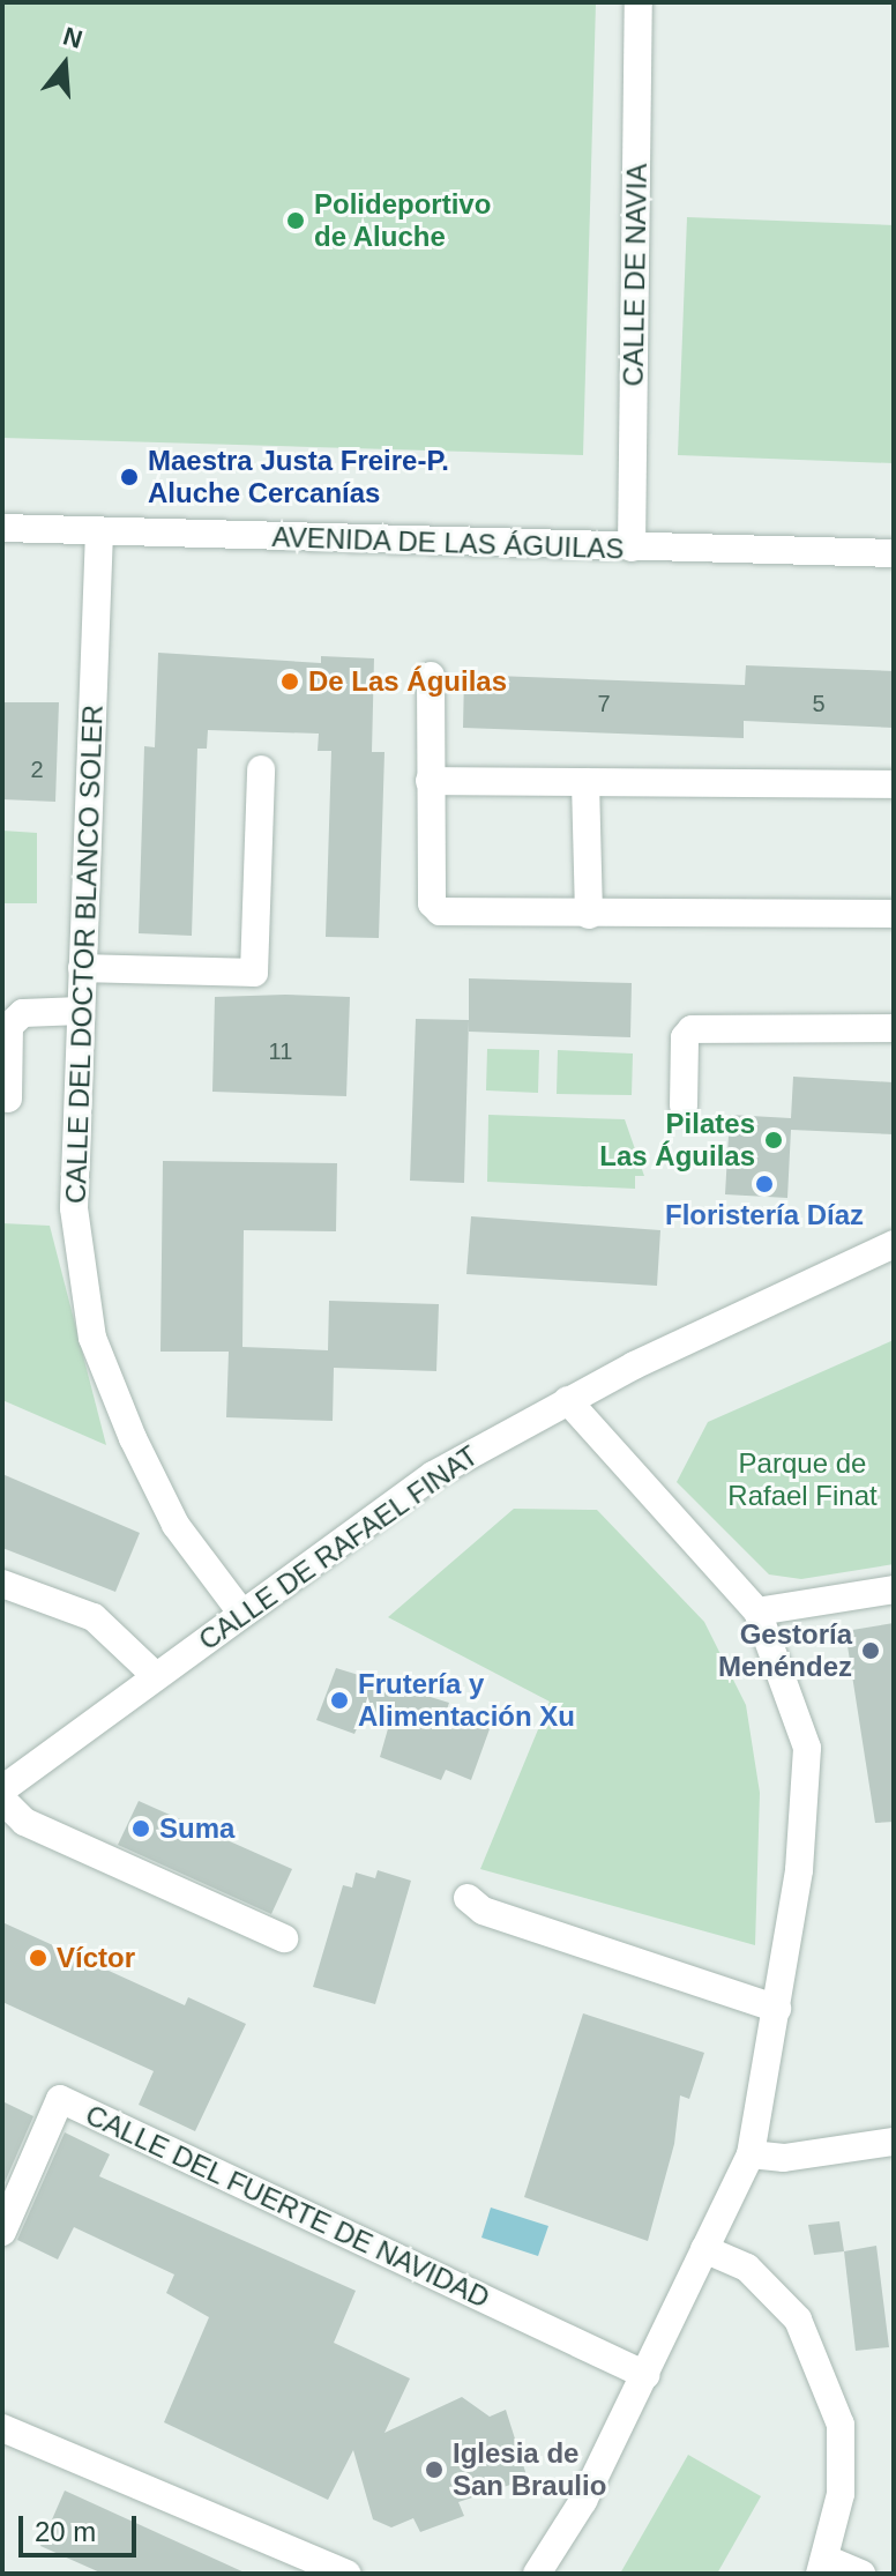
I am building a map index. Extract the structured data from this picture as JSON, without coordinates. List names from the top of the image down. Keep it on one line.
{"streets":{"street":["CALLE DE NAVIA","AVENIDA DE LAS ÁGUILAS","CALLE DEL DOCTOR BLANCO SOLER","CALLE DE RAFAEL FINAT","CALLE DEL FUERTE DE NAVIDAD"]},"crossings":[["CALLE DE NAVIA","AVENIDA DE LAS ÁGUILAS"],["AVENIDA DE LAS ÁGUILAS","CALLE DEL DOCTOR BLANCO SOLER"],["CALLE DEL DOCTOR BLANCO SOLER","CALLE DE RAFAEL FINAT"]],"parks":["Parque de Rafael Finat"],"places":["Polideportivo de Aluche","Maestra Justa Freire-P. Aluche Cercanías","De Las Águilas","Pilates Las Águilas","Floristería Díaz","Gestoría Menéndez","Frutería y Alimentación Xu","Suma","Víctor","Iglesia de San Braulio"],"house_numbers":["7","5","2","11"],"scale_bar":"20 m","north":"top"}
